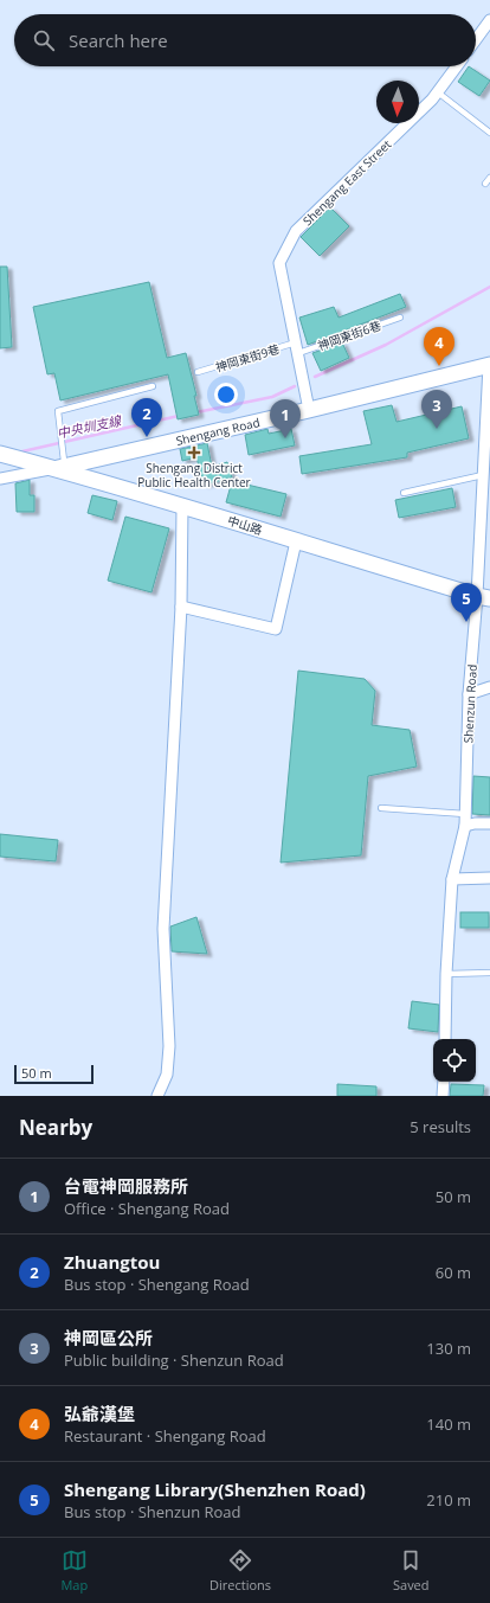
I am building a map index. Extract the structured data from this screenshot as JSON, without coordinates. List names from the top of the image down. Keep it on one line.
{"streets":{"street":["Shengang East Street","Shengang Road","中山路","Shenzun Road"],"lane":["神岡東街6巷","神岡東街9巷"]},"crossings":[["Shengang East Street","神岡東街6巷"],["Shengang East Street","神岡東街9巷"],["Shengang East Street","Shengang Road"],["神岡東街6巷","神岡東街9巷"],["Shengang Road","中山路"],["Shengang Road","Shenzun Road"],["中山路","Shenzun Road"]],"water":["中央圳支線"],"places":{"health":["Shengang District Public Health Center"]},"scale_bar":"50 m","north":"bottom","page":{"search":"Search here","pins":["4","3","2","1","5"],"scale":"50 m","heading":["Nearby","5 results"],"list":[{"mark":"1","name":"台電神岡服務所","note":"Office · Shengang Road","value":"50 m"},{"mark":"2","name":"Zhuangtou","note":"Bus stop · Shengang Road","value":"60 m"},{"mark":"3","name":"神岡區公所","note":"Public building · Shenzun Road","value":"130 m"},{"mark":"4","name":"弘爺漢堡","note":"Restaurant · Shengang Road","value":"140 m"},{"mark":"5","name":"Shengang Library(Shenzhen Road)","note":"Bus stop · Shenzun Road","value":"210 m"}],"nav":["Map","Directions","Saved"]}}
